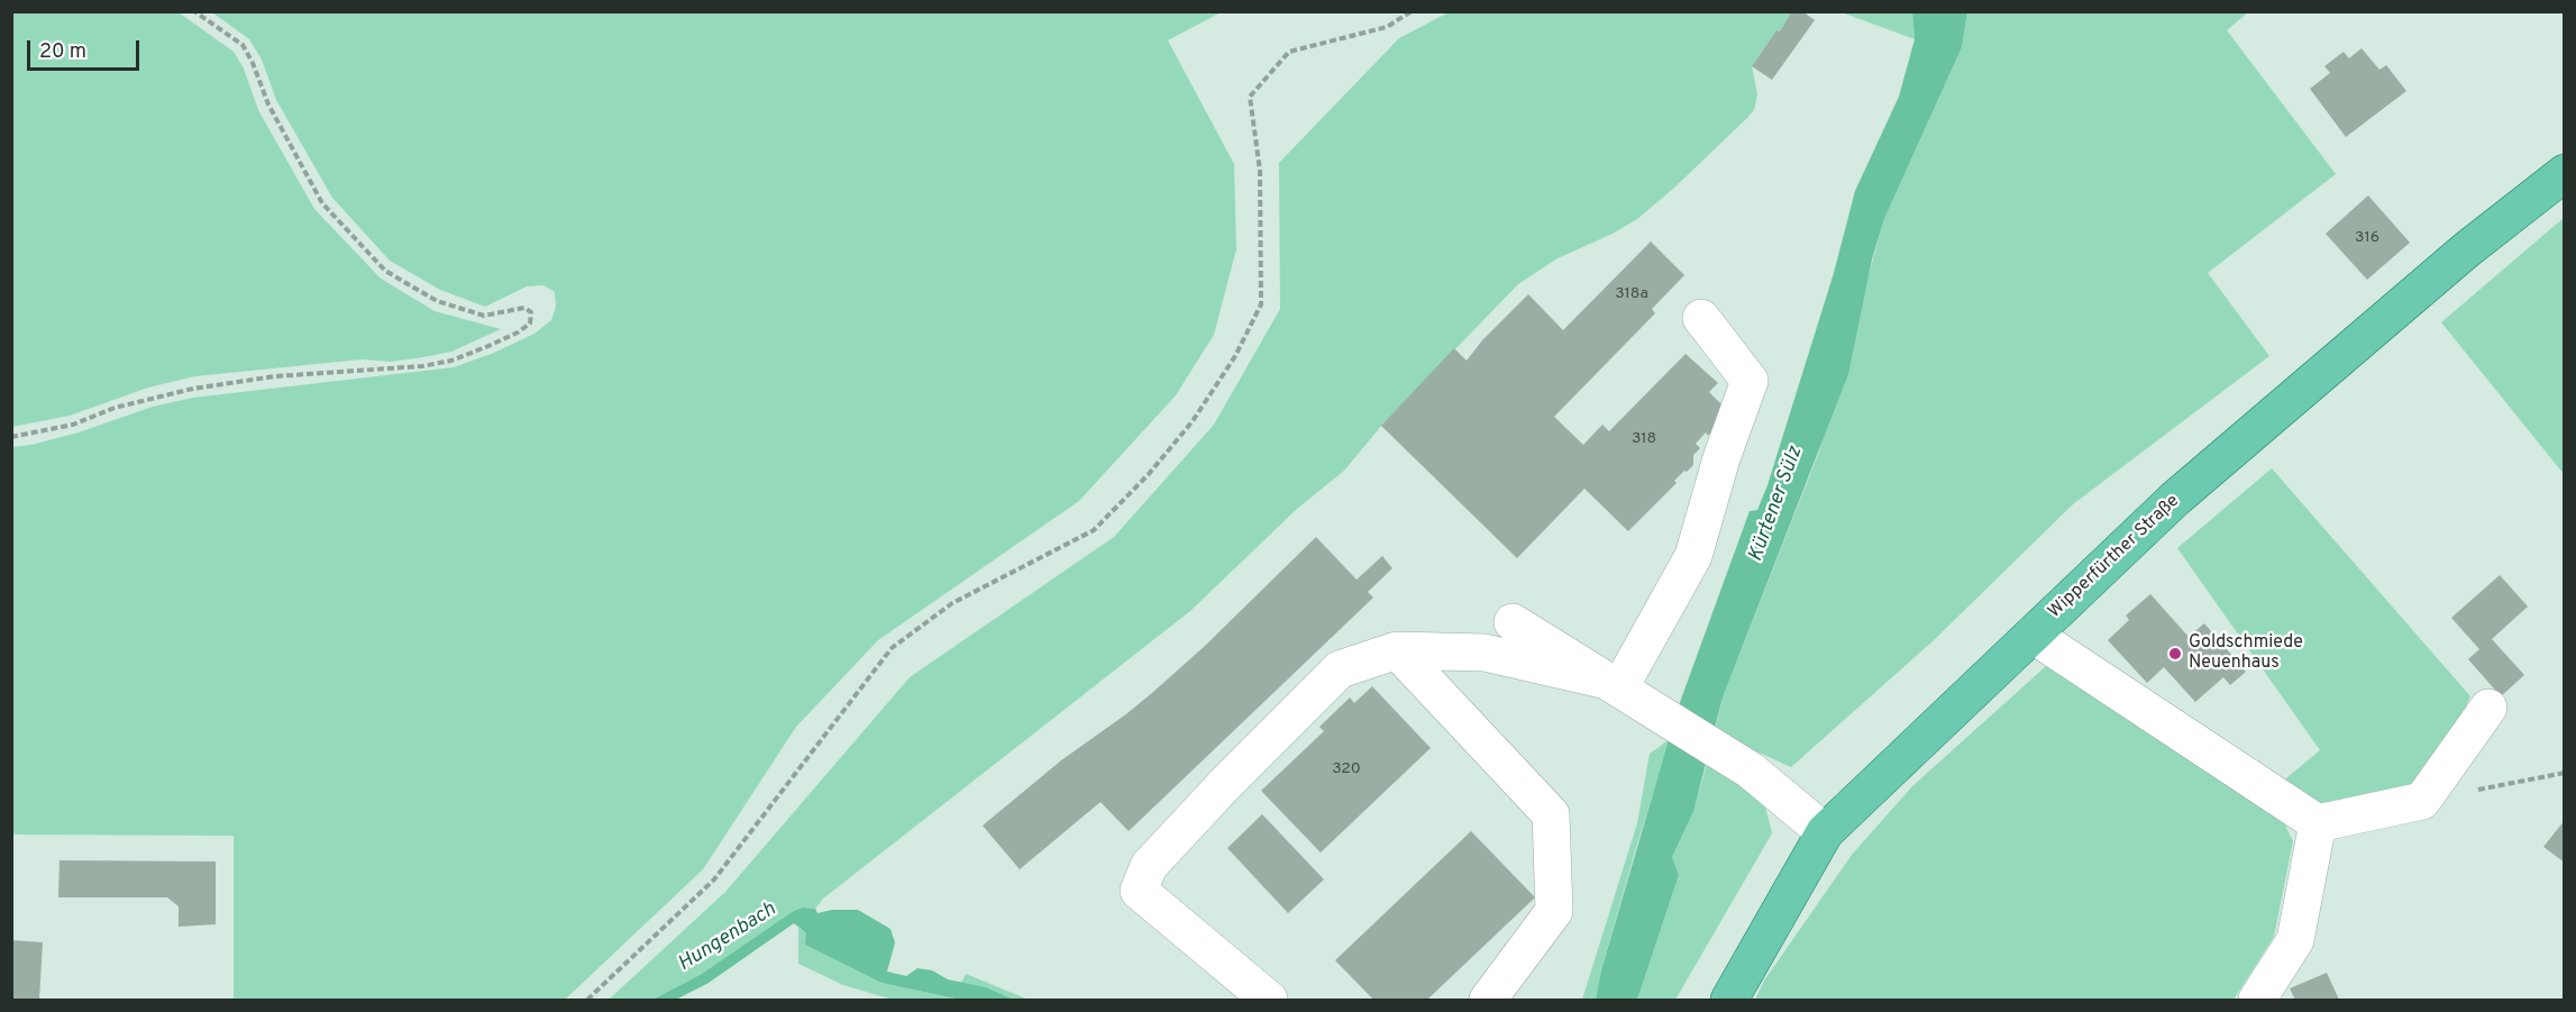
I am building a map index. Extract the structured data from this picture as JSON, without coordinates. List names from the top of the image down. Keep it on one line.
{"streets":{"main road":["Wipperfürther Straße"]},"water":["Kürtener Sülz","Hungenbach"],"places":["Goldschmiede Neuenhaus"],"house_numbers":["316","318a","318","320"],"scale_bar":"20 m"}
